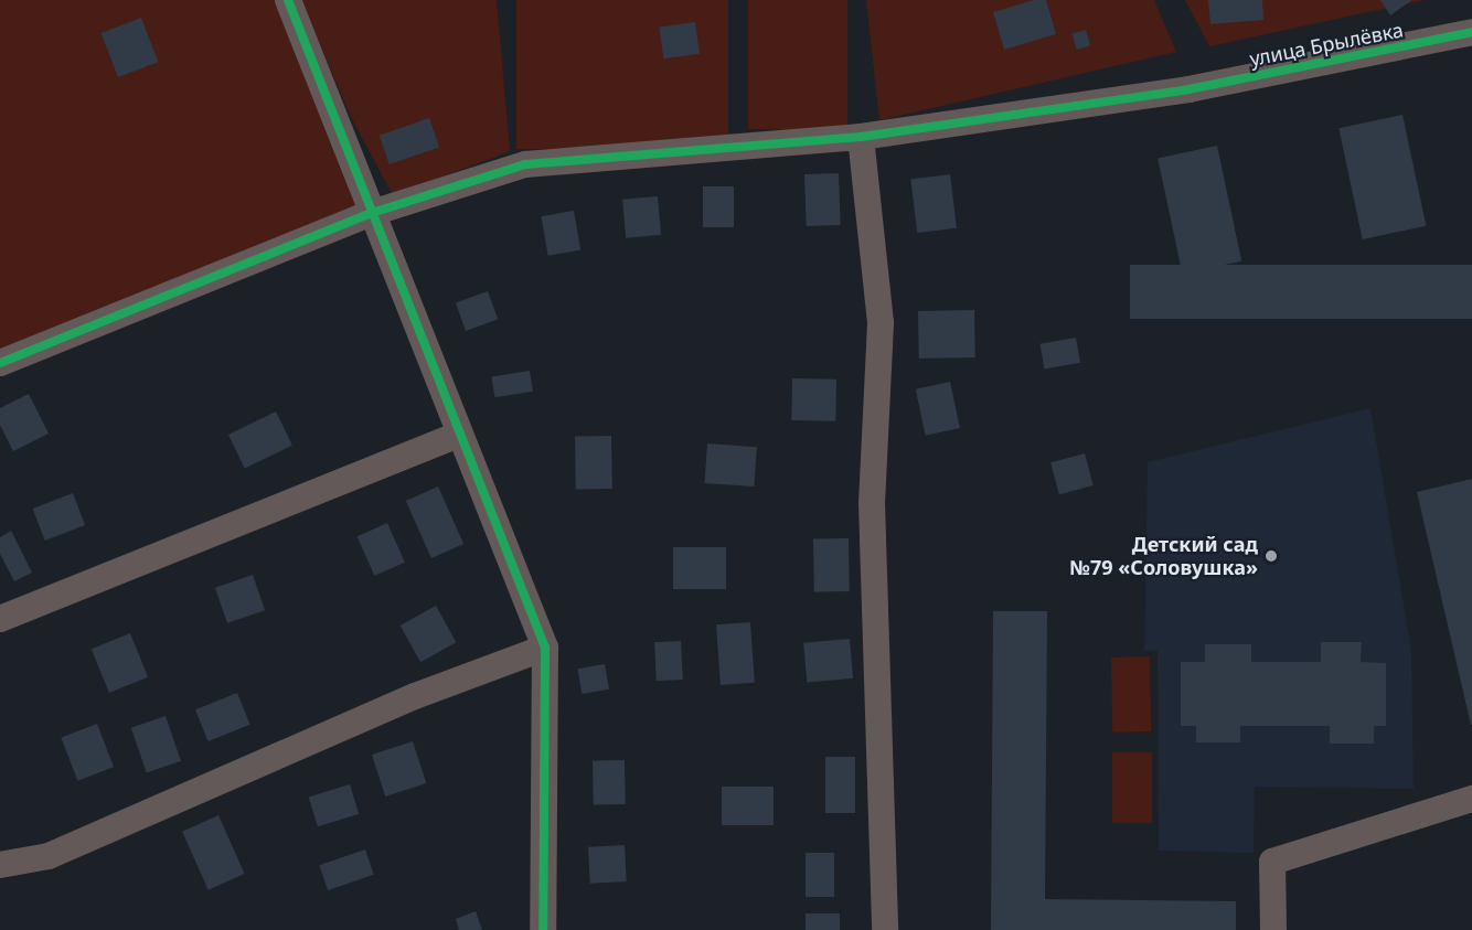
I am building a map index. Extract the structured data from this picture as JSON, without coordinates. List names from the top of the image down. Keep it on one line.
{"streets":{"street":["улица Брылёвка"]},"places":["Детский сад №79 «Соловушка»"]}
